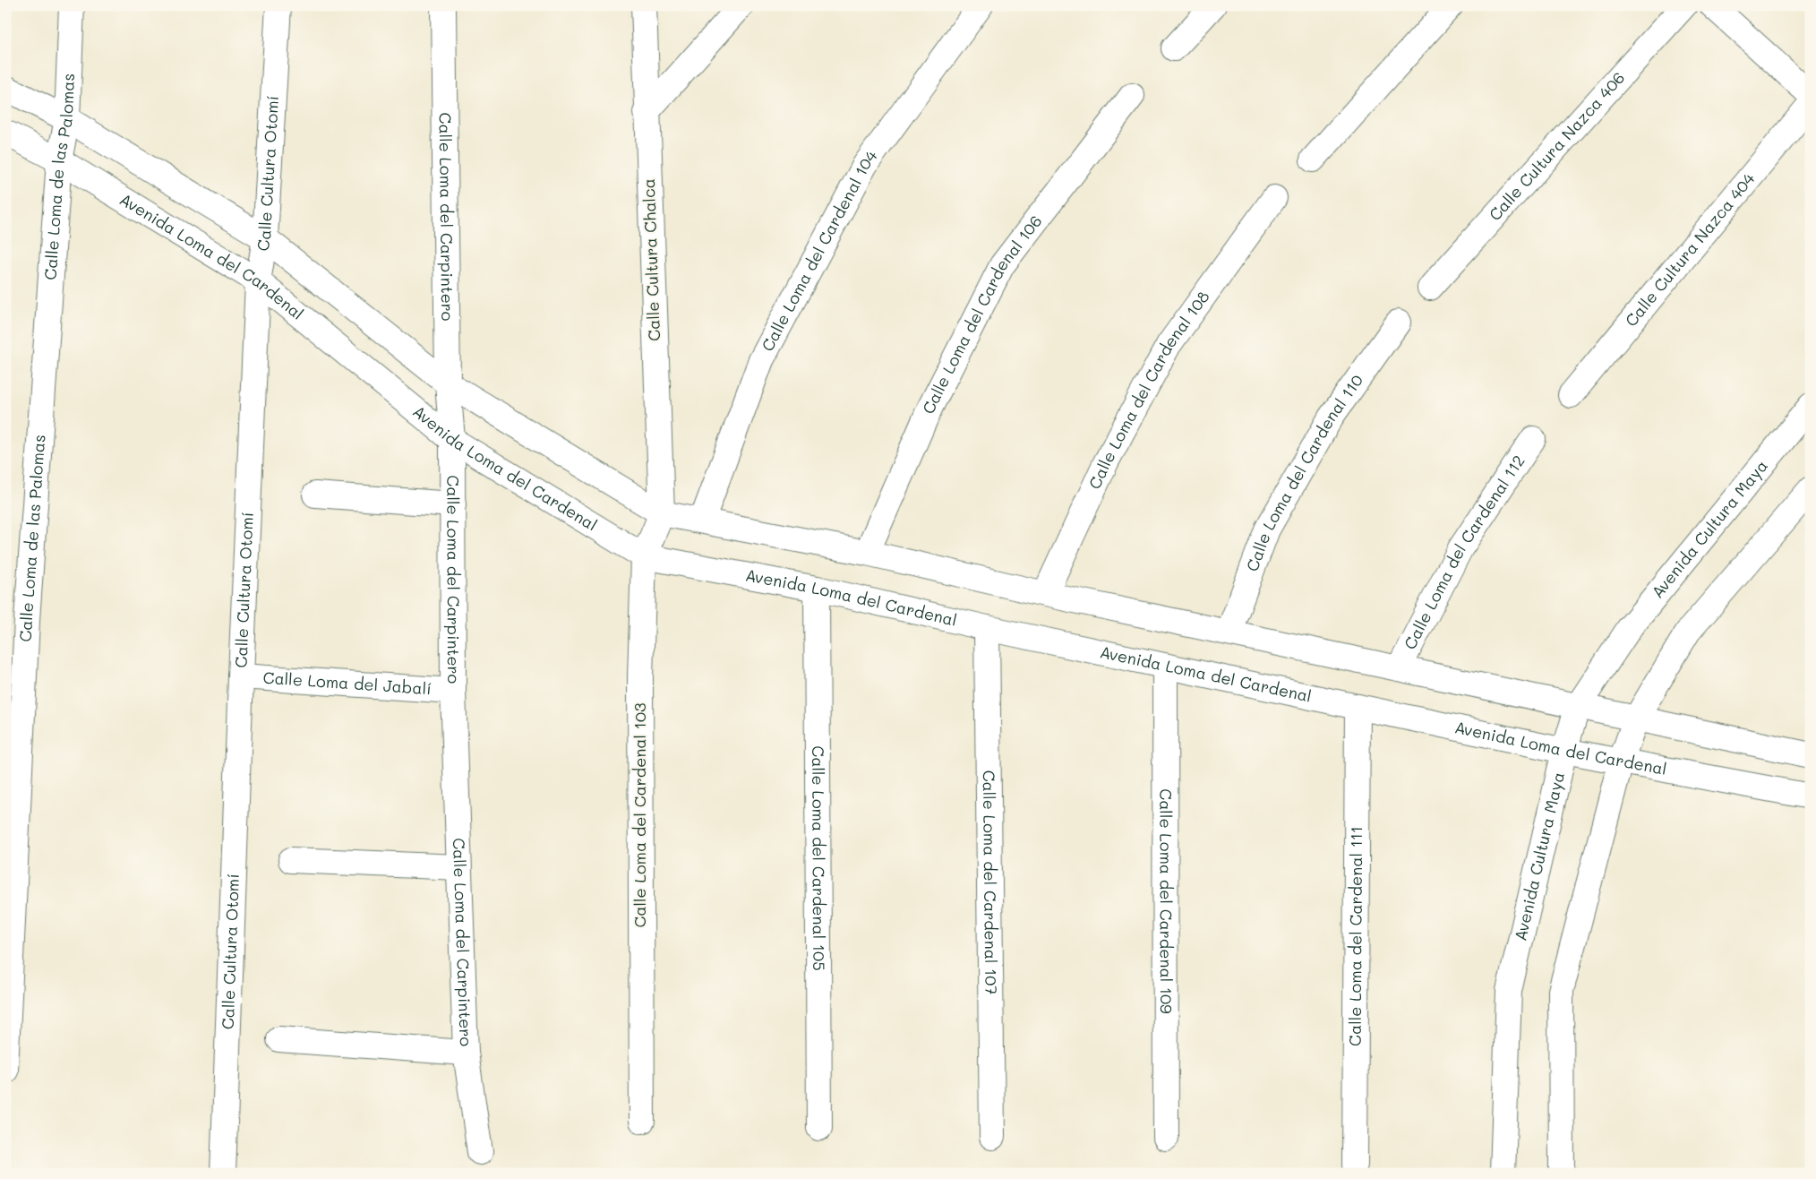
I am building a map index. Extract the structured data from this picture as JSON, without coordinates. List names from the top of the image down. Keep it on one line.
{"streets":{"street":["Calle Cultura Nazca 406","Calle Cultura Otomí","Calle Loma de las Palomas","Calle Loma del Carpintero","Calle Cultura Nazca 404","Calle Loma del Cardenal 104","Avenida Loma del Cardenal","Calle Cultura Chalca","Calle Loma del Cardenal 106","Calle Loma del Cardenal 108","Calle Loma del Cardenal 110","Avenida Cultura Maya","Calle Loma del Cardenal 112","Calle Loma del Jabalí","Calle Loma del Cardenal 103","Calle Loma del Cardenal 105","Calle Loma del Cardenal 107","Calle Loma del Cardenal 109","Calle Loma del Cardenal 111"]},"crossings":[["Calle Cultura Otomí","Avenida Loma del Cardenal"],["Calle Cultura Otomí","Calle Loma del Jabalí"],["Calle Loma de las Palomas","Avenida Loma del Cardenal"],["Calle Loma del Carpintero","Avenida Loma del Cardenal"],["Calle Loma del Carpintero","Calle Loma del Jabalí"],["Avenida Loma del Cardenal","Avenida Cultura Maya"],["Avenida Loma del Cardenal","Calle Loma del Cardenal 103"],["Avenida Loma del Cardenal","Calle Loma del Cardenal 105"],["Avenida Loma del Cardenal","Calle Loma del Cardenal 107"],["Avenida Loma del Cardenal","Calle Loma del Cardenal 109"],["Avenida Loma del Cardenal","Calle Loma del Cardenal 111"],["Calle Cultura Chalca","Calle Loma del Cardenal 103"]]}
